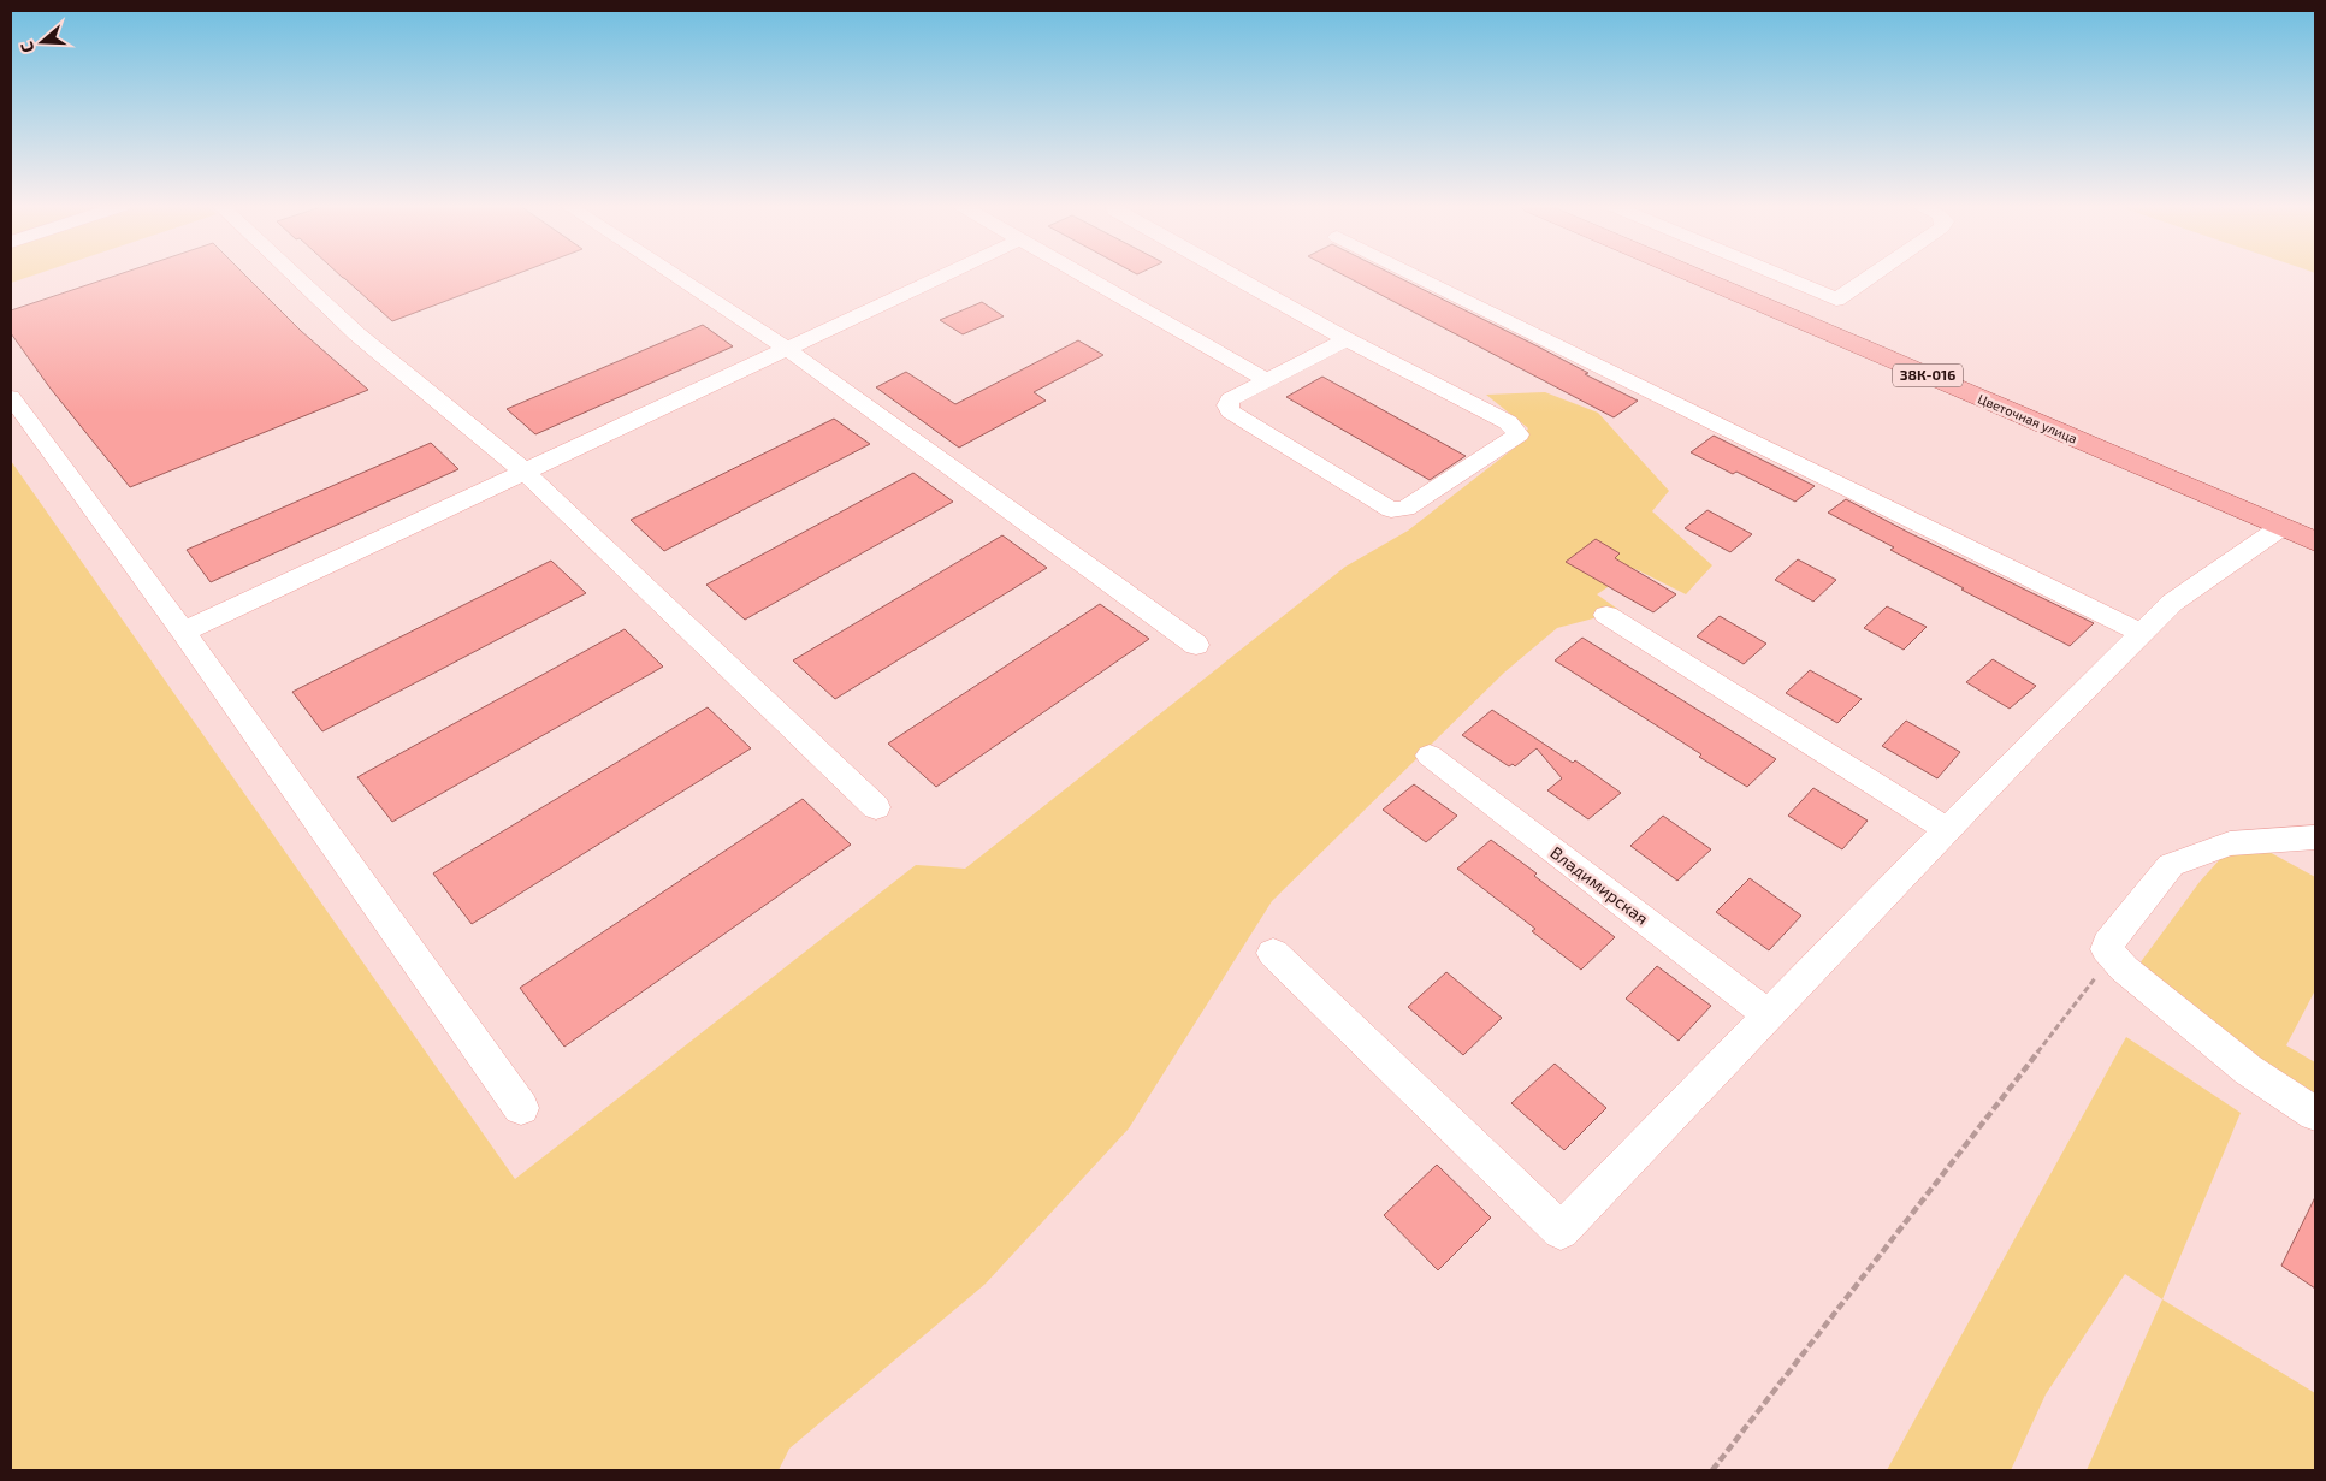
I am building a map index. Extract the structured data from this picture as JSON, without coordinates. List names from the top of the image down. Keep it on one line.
{"streets":{"main road":["38К-016","Цветочная улица"],"street":["Владимирская"]},"north":"left"}
